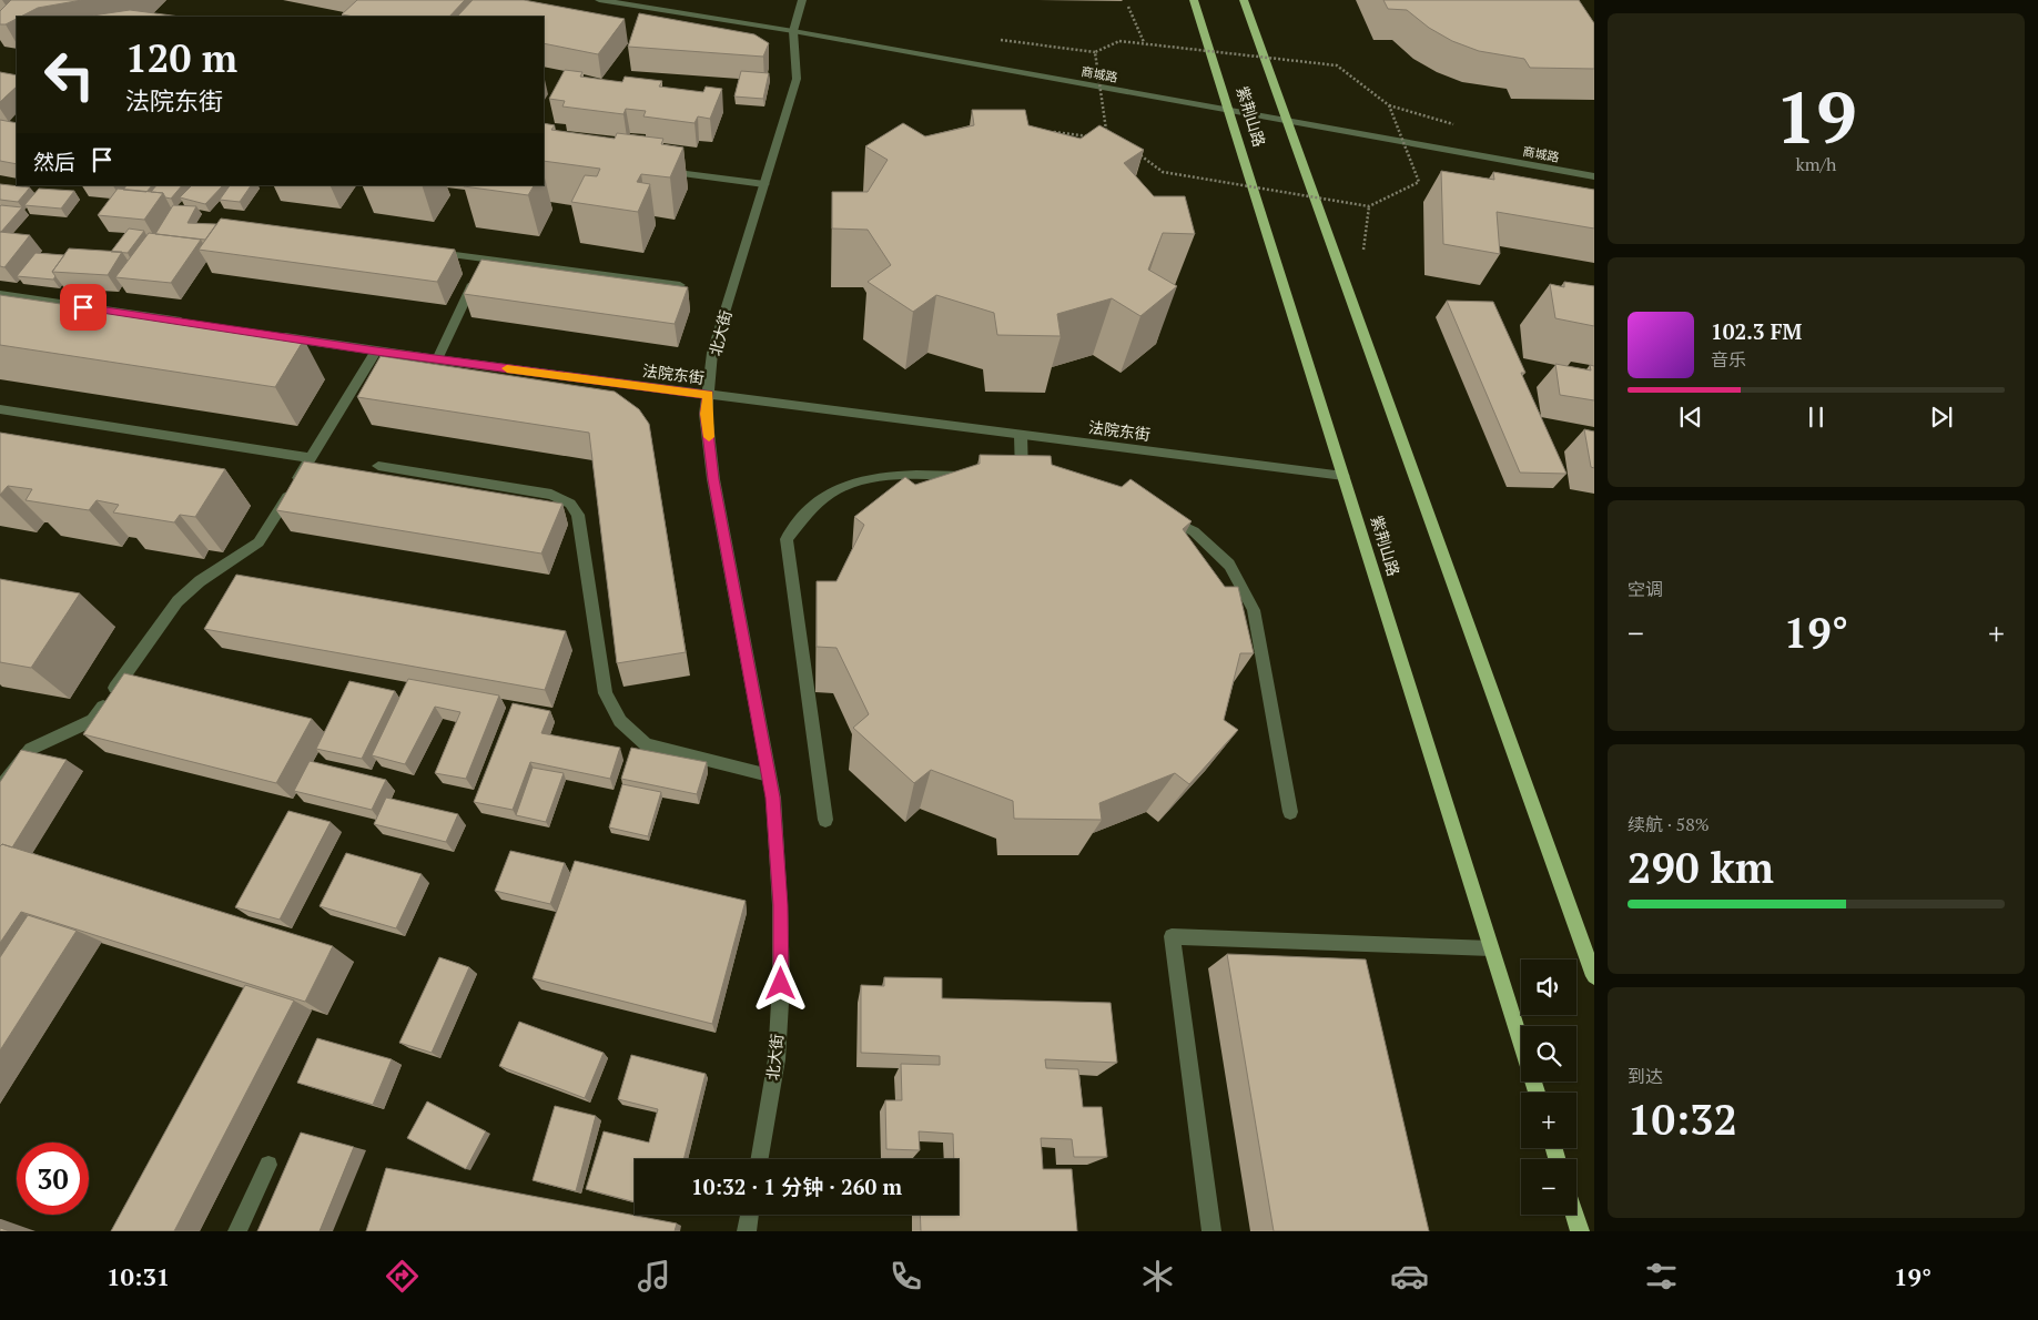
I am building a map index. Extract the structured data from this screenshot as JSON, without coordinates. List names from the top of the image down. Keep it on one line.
{"streets":{"main road":["紫荆山路"],"street":["商城路","北大街","法院东街"]},"crossings":[["商城路","紫荆山路"],["商城路","北大街"],["紫荆山路","法院东街"],["北大街","法院东街"]],"page":{"tile":[["19","km/h"],"空调",["续航 · 58%","290 km"],["到达","10:32"]],"turn":["120 m","法院东街"],"then":"然后","song":["102.3 FM","音乐"],"heat":["−","19°","+"],"map_buttons":["+","−"],"limit":"30","trip":"10:32 · 1 分钟 · 260 m","tabs":["10:31","19°"]}}
